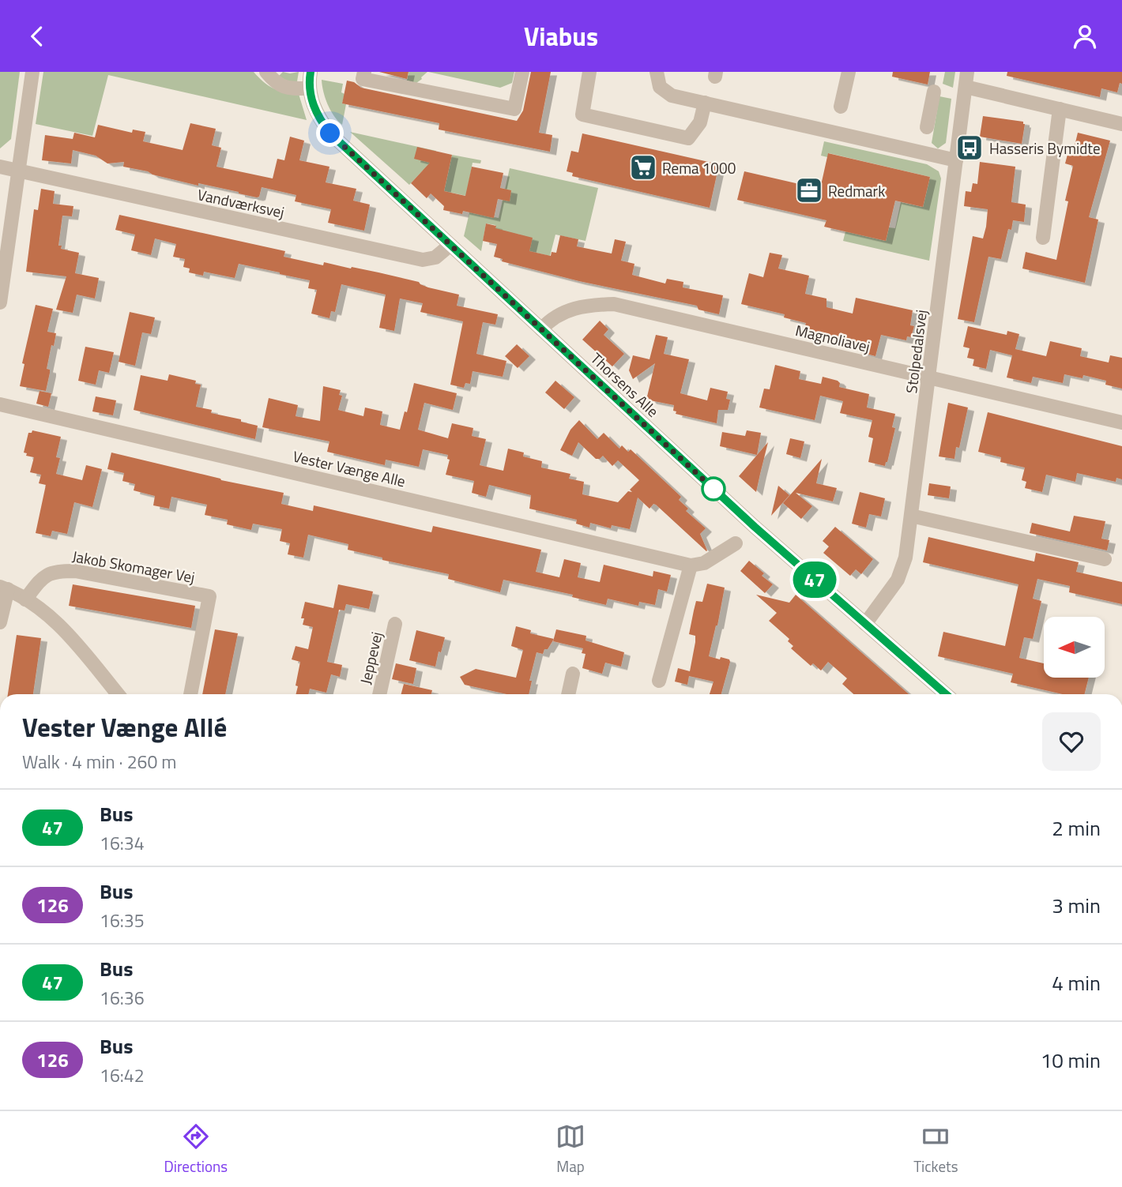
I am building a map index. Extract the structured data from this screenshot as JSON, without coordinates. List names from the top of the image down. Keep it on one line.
{"streets":{"street":["Vandværksvej","Magnoliavej","Stolpedalsvej","Thorsens Alle","Vester Vænge Alle","Jakob Skomager Vej","Jeppevej"]},"crossings":[["Vandværksvej","Thorsens Alle"],["Magnoliavej","Stolpedalsvej"],["Magnoliavej","Thorsens Alle"],["Stolpedalsvej","Thorsens Alle"]],"places":{"bus stop":["Hasseris Bymidte"],"supermarket":["Rema 1000"],"office":["Redmark"]},"lines":["bus line 47"],"north":"left","page":{"header":"Viabus","on_map":"47","heading":["Vester Vænge Allé","Walk · 4 min · 260 m"],"list":[{"mark":"47","name":"Bus","note":"16:34","value":"2 min"},{"mark":"126","name":"Bus","note":"16:35","value":"3 min"},{"mark":"47","name":"Bus","note":"16:36","value":"4 min"},{"mark":"126","name":"Bus","note":"16:42","value":"10 min"}],"tabs":["Directions","Map","Tickets"]}}
